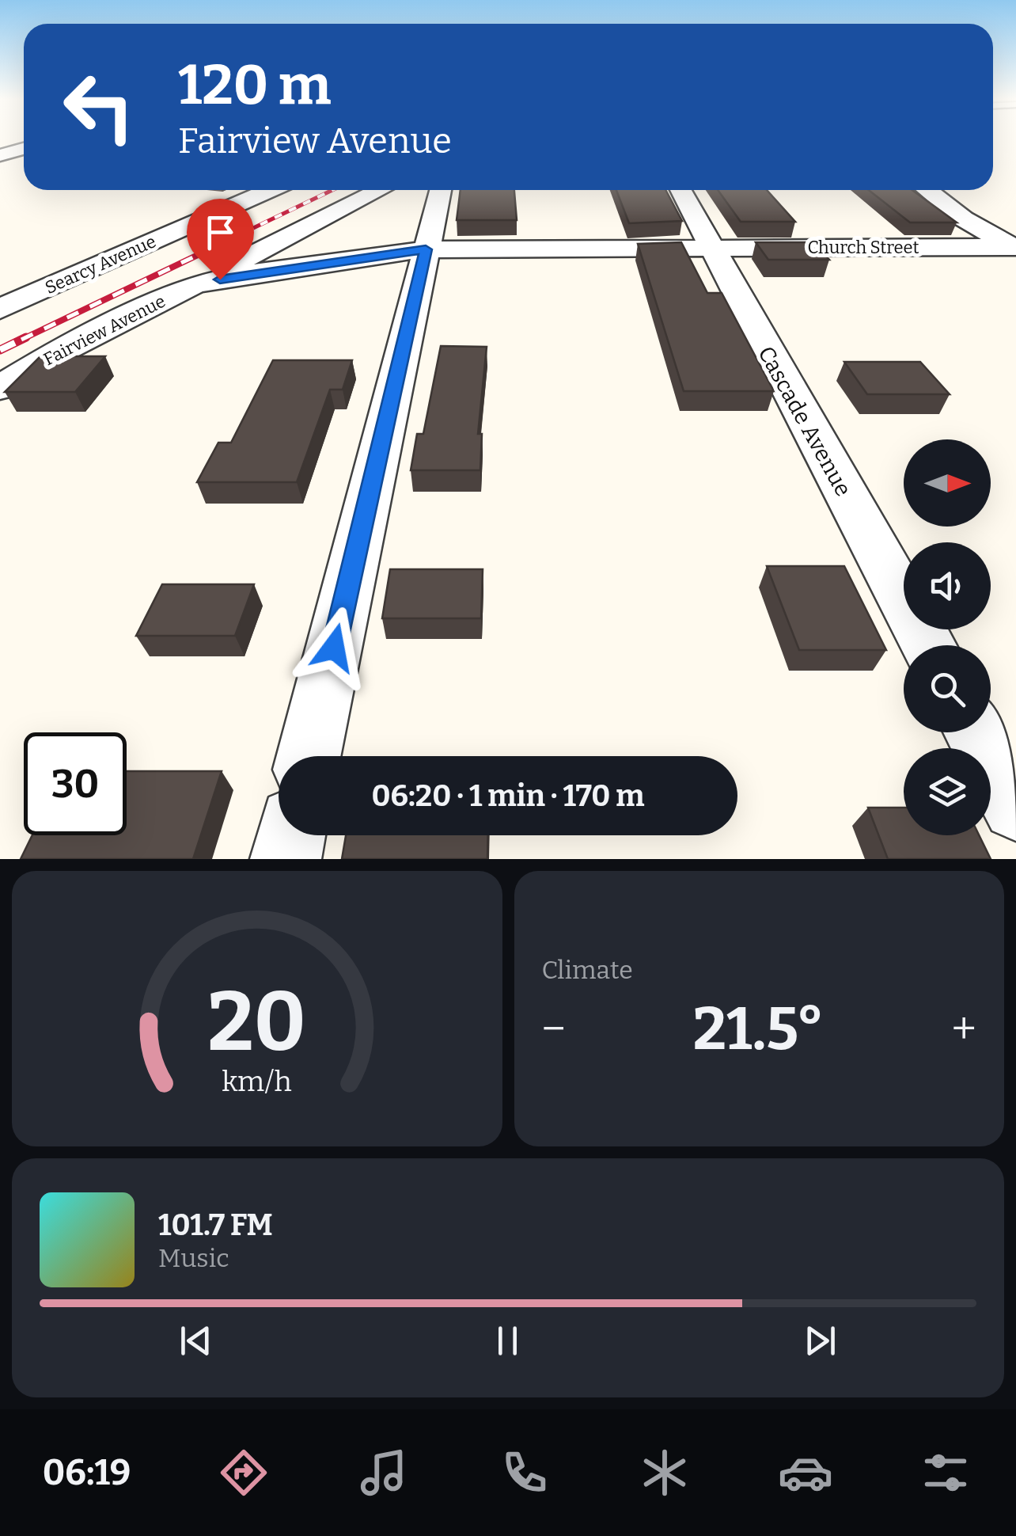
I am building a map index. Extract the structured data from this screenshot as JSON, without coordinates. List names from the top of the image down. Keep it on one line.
{"streets":{"street":["Church Street","Searcy Avenue","Fairview Avenue","Cascade Avenue"]},"crossings":[["Church Street","Fairview Avenue"],["Church Street","Cascade Avenue"]],"north":"right","page":{"turn":["120 m","Fairview Avenue"],"limit":"30","trip":"06:20 · 1 min · 170 m","tile":"Climate","heat":["−","21.5°","+"],"song":["101.7 FM","Music"],"tabs":"06:19","gauge":["20","km/h"]}}
